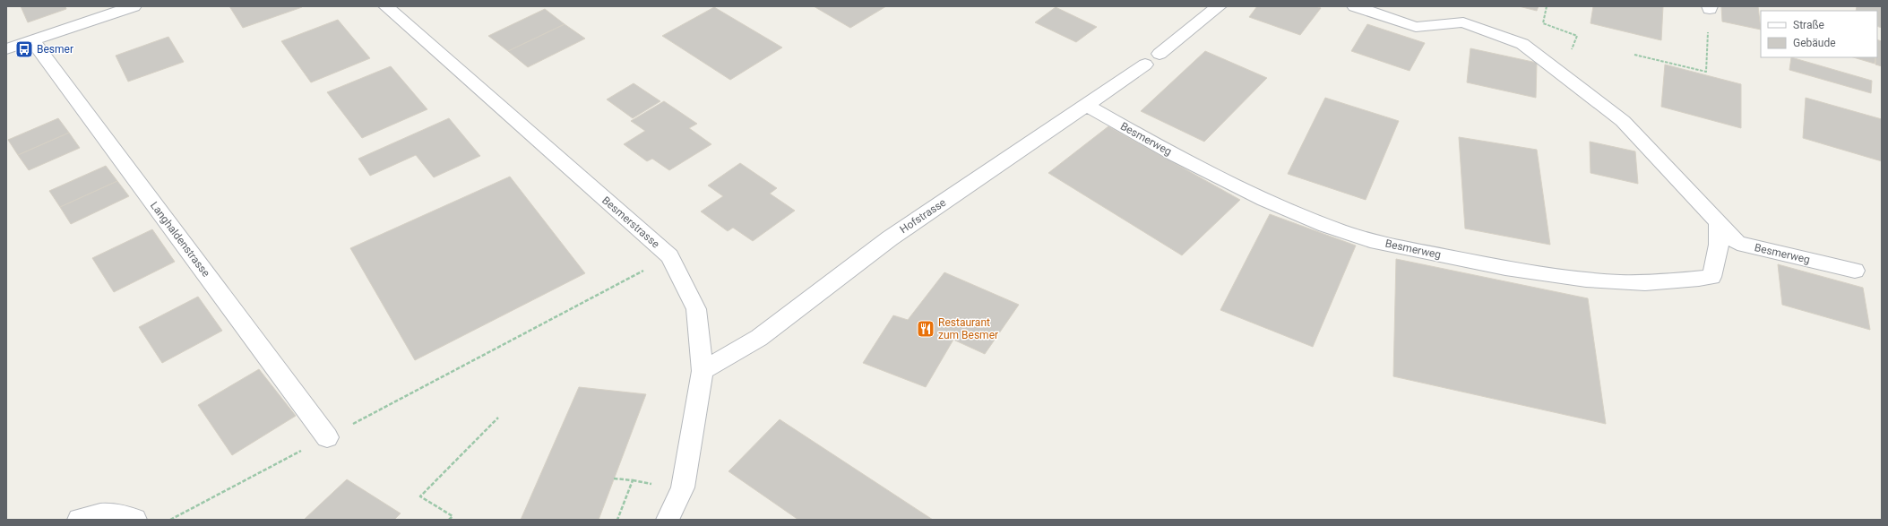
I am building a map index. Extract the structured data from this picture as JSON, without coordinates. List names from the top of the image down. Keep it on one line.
{"streets":{"street":["Besmerweg","Hofstrasse","Besmerstrasse","Langhaldenstrasse"]},"crossings":[["Besmerweg","Hofstrasse"],["Hofstrasse","Besmerstrasse"]],"places":{"bus stop":["Besmer"],"restaurant":["Restaurant zum Besmer"]},"legend":["Straße","Gebäude"]}
